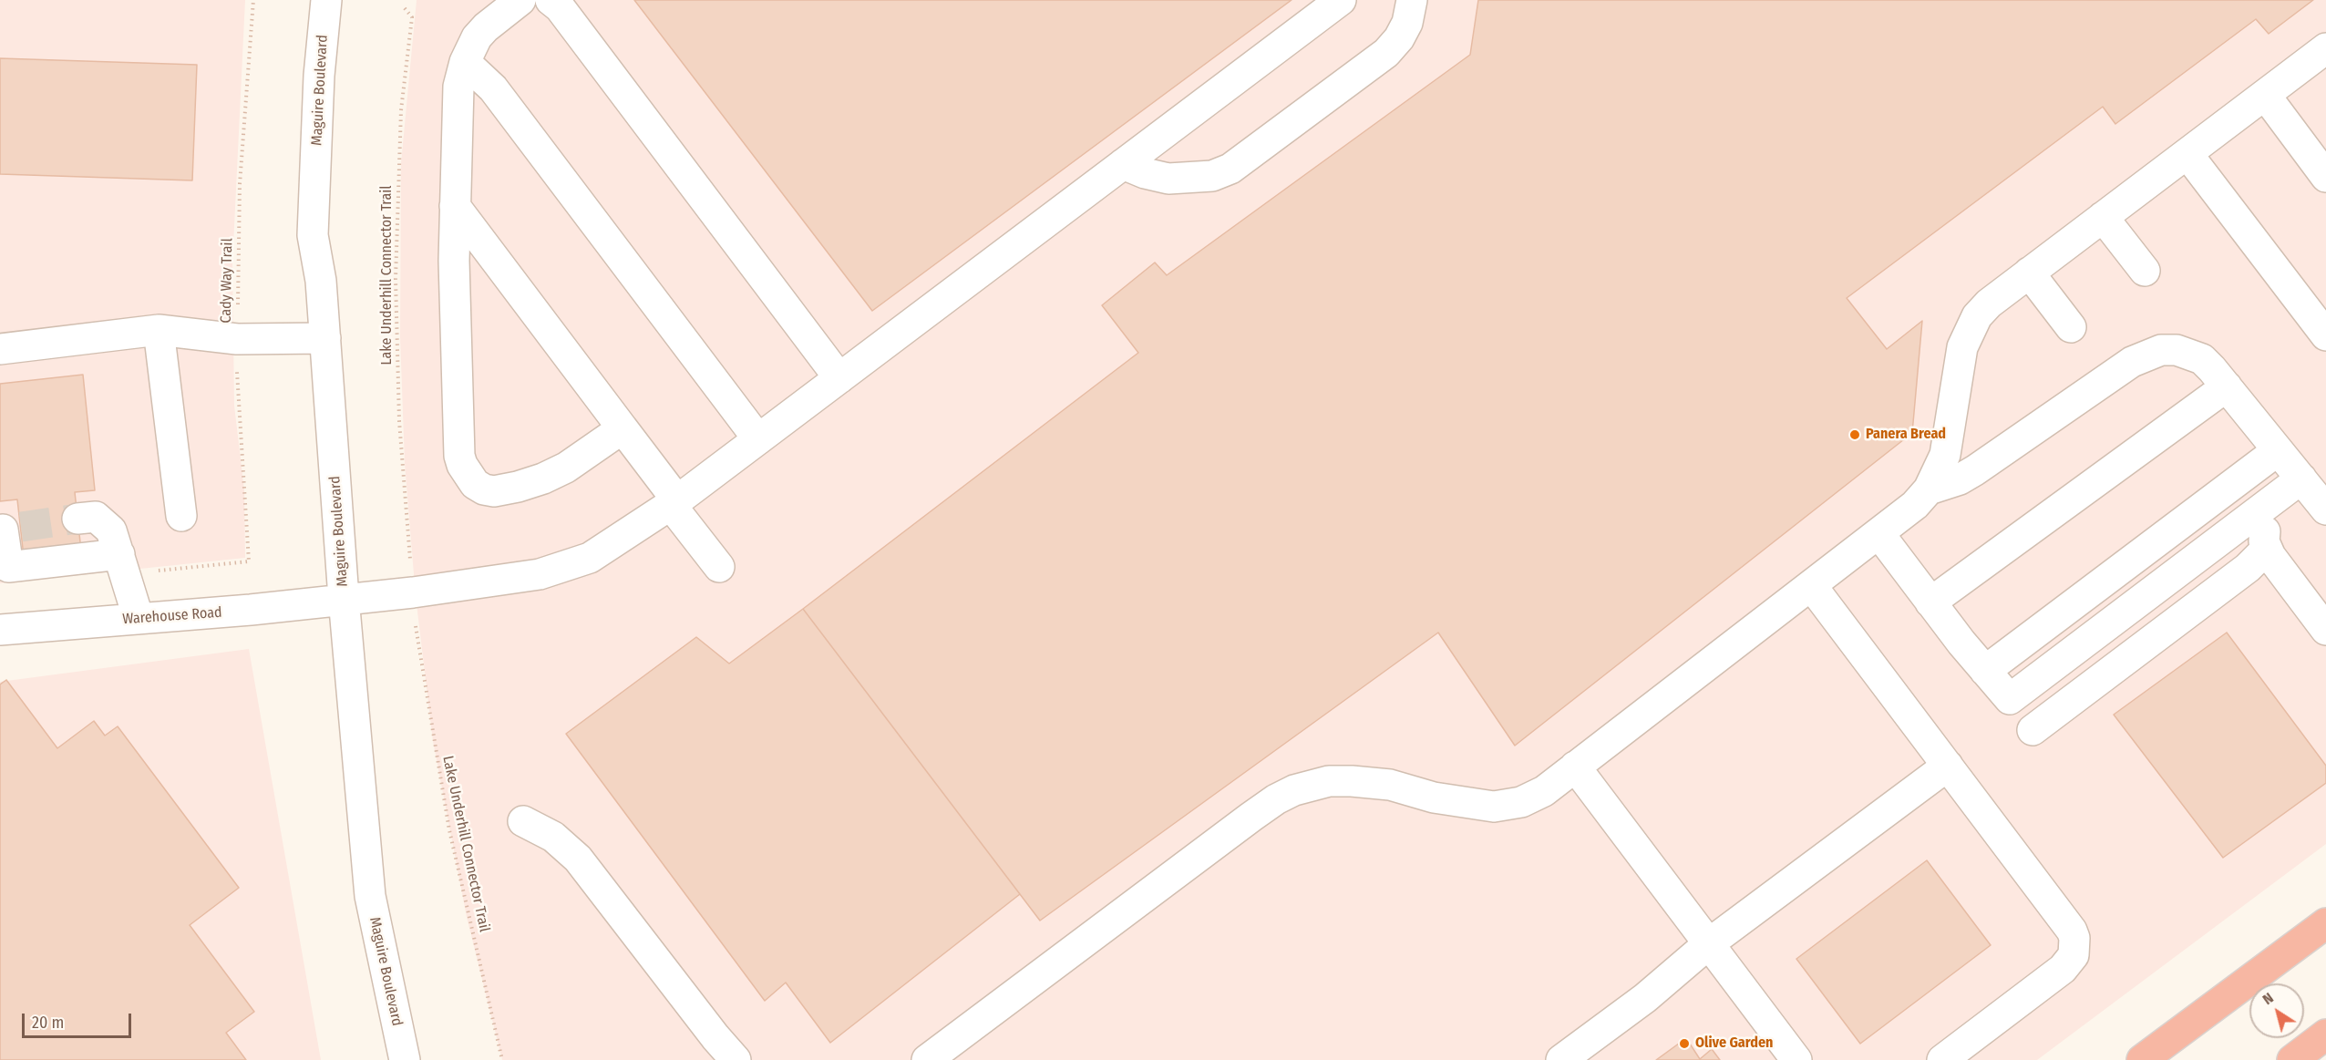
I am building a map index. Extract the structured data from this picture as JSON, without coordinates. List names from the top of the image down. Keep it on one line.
{"streets":{"street":["Maguire Boulevard","Warehouse Road"],"path":["Lake Underhill Connector Trail","Cady Way Trail"]},"crossings":[["Maguire Boulevard","Warehouse Road"]],"places":["Panera Bread","Olive Garden"],"scale_bar":"20 m","north":"top left"}
